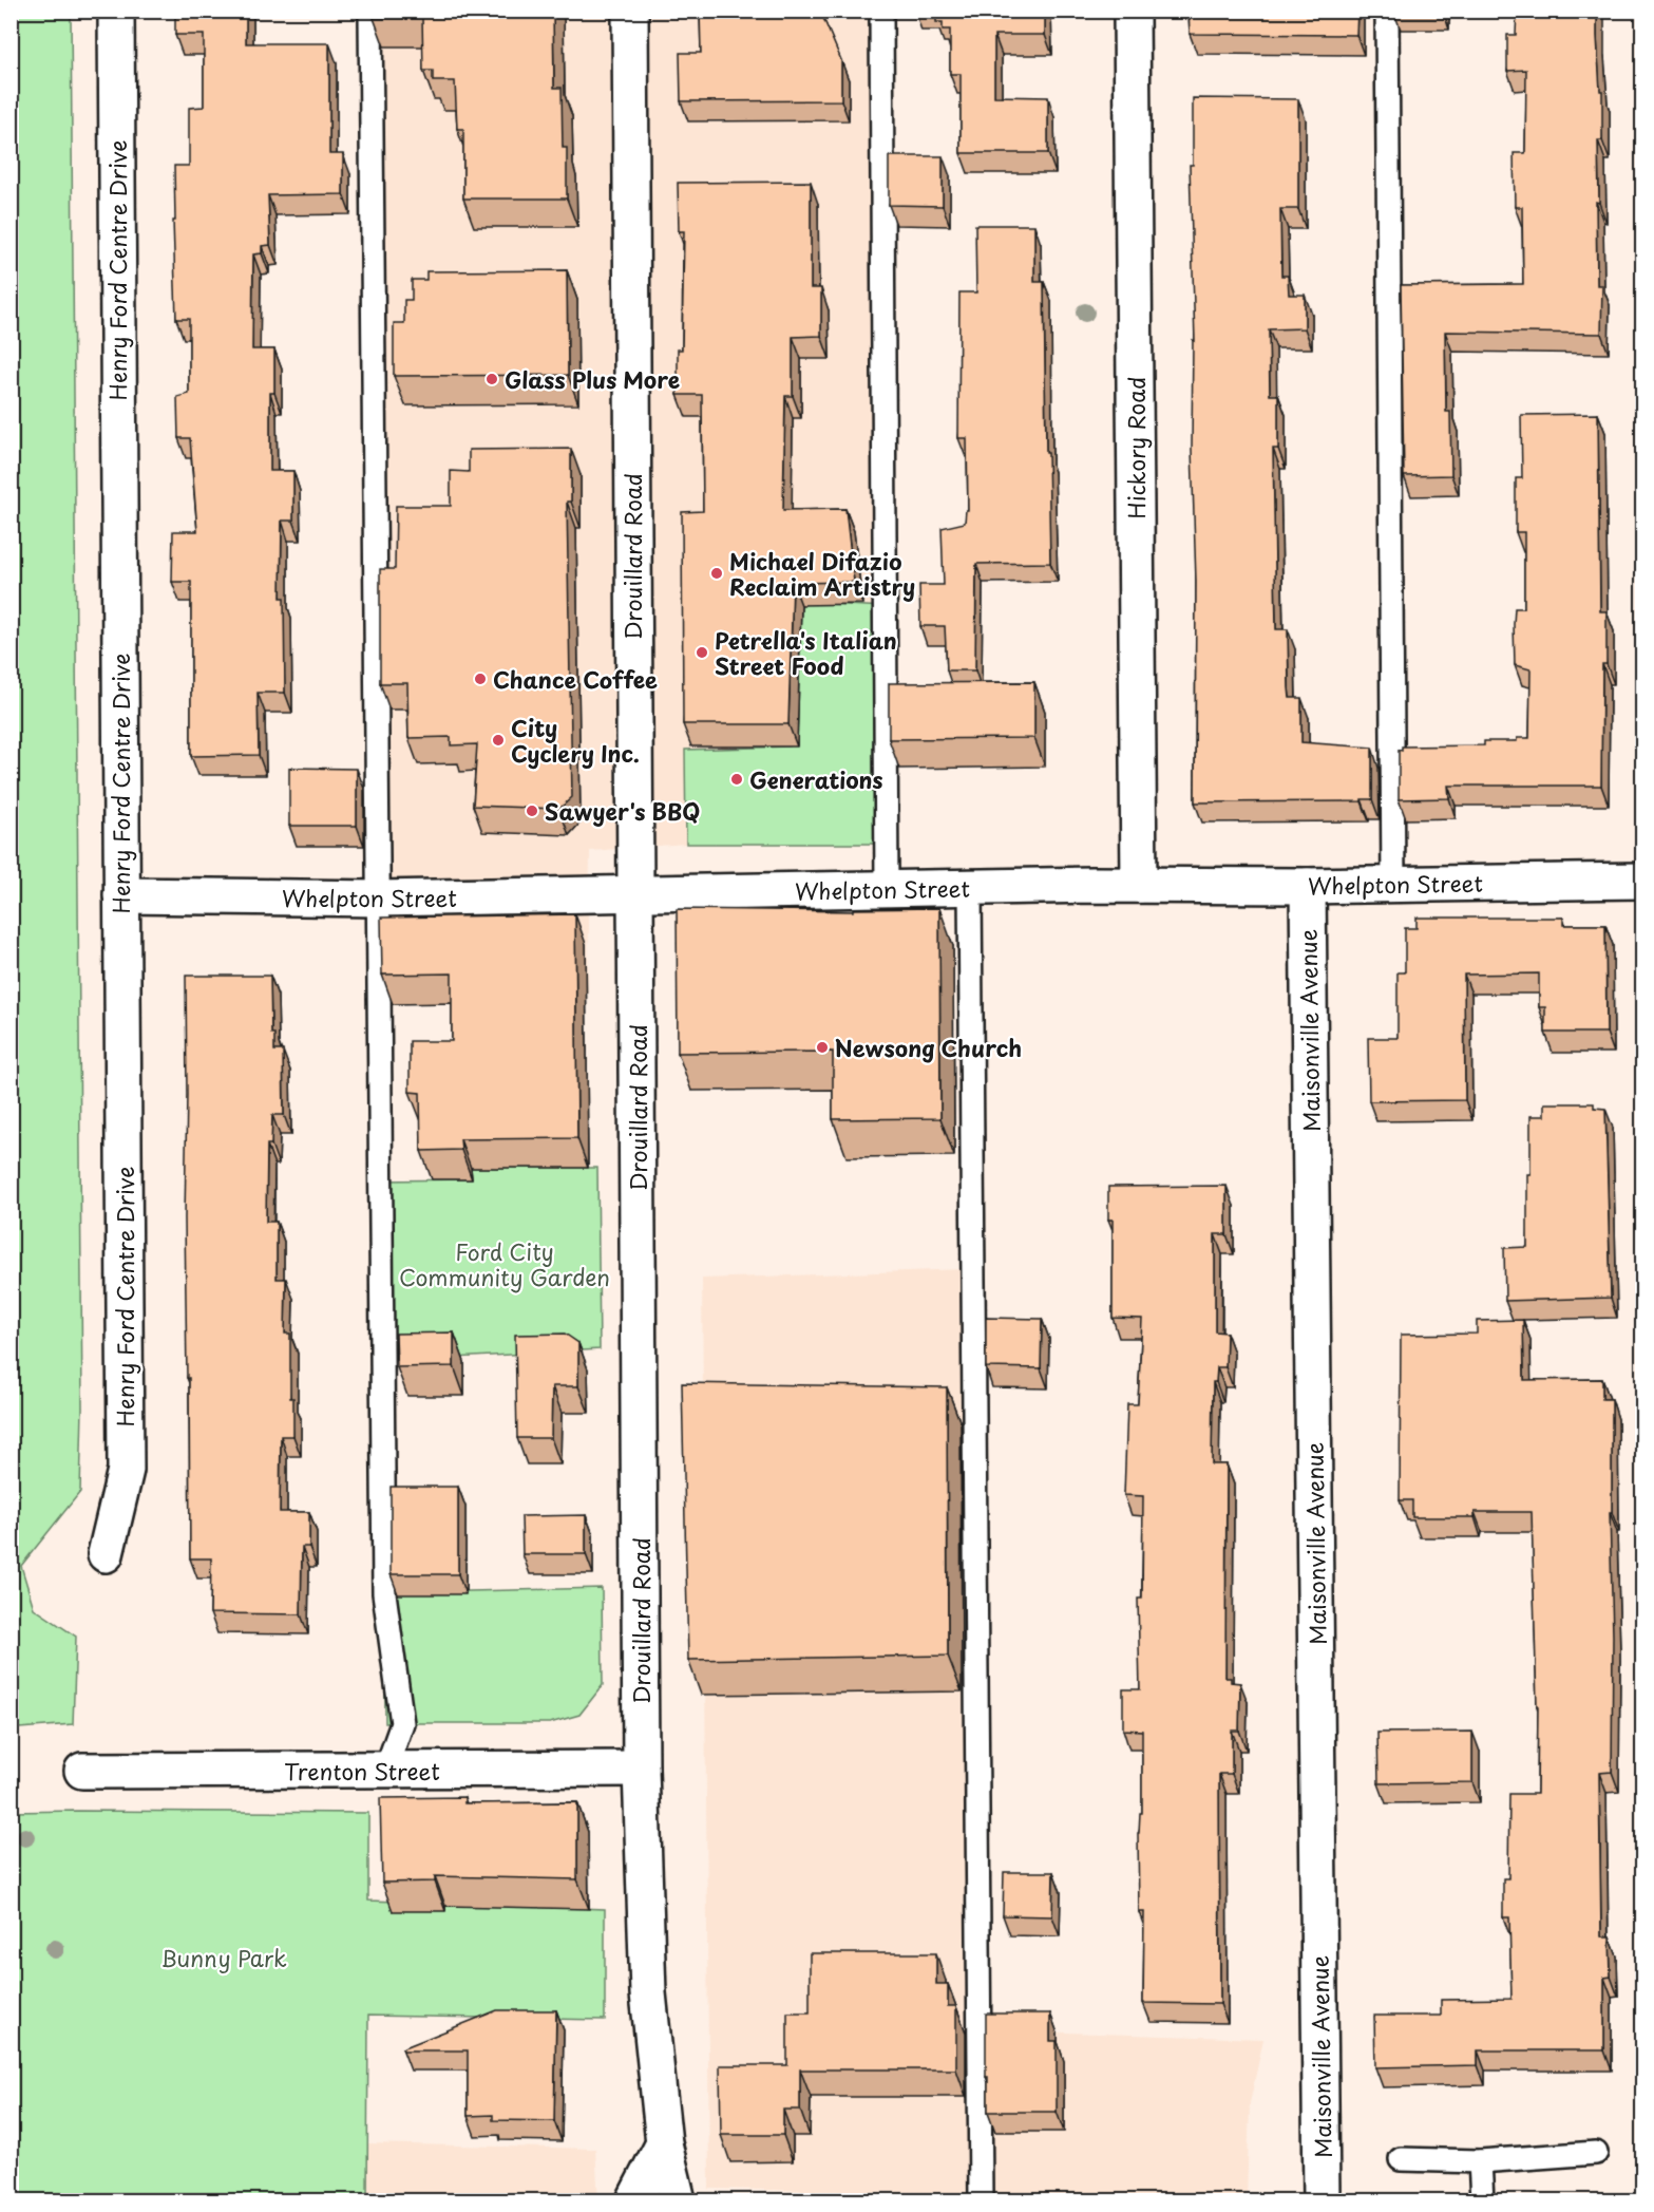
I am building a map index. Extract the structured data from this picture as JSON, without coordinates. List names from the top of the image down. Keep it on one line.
{"streets":{"street":["Henry Ford Centre Drive","Hickory Road","Drouillard Road","Whelpton Street","Maisonville Avenue","Trenton Street"]},"crossings":[["Henry Ford Centre Drive","Whelpton Street"],["Hickory Road","Whelpton Street"],["Drouillard Road","Whelpton Street"],["Drouillard Road","Trenton Street"],["Whelpton Street","Maisonville Avenue"]],"parks":["Ford City Community Garden","Bunny Park"],"places":["Glass Plus More","Michael Difazio Reclaim Artistry","Petrella's Italian Street Food","Chance Coffee","City Cyclery Inc.","Generations","Sawyer's BBQ","Newsong Church"]}
